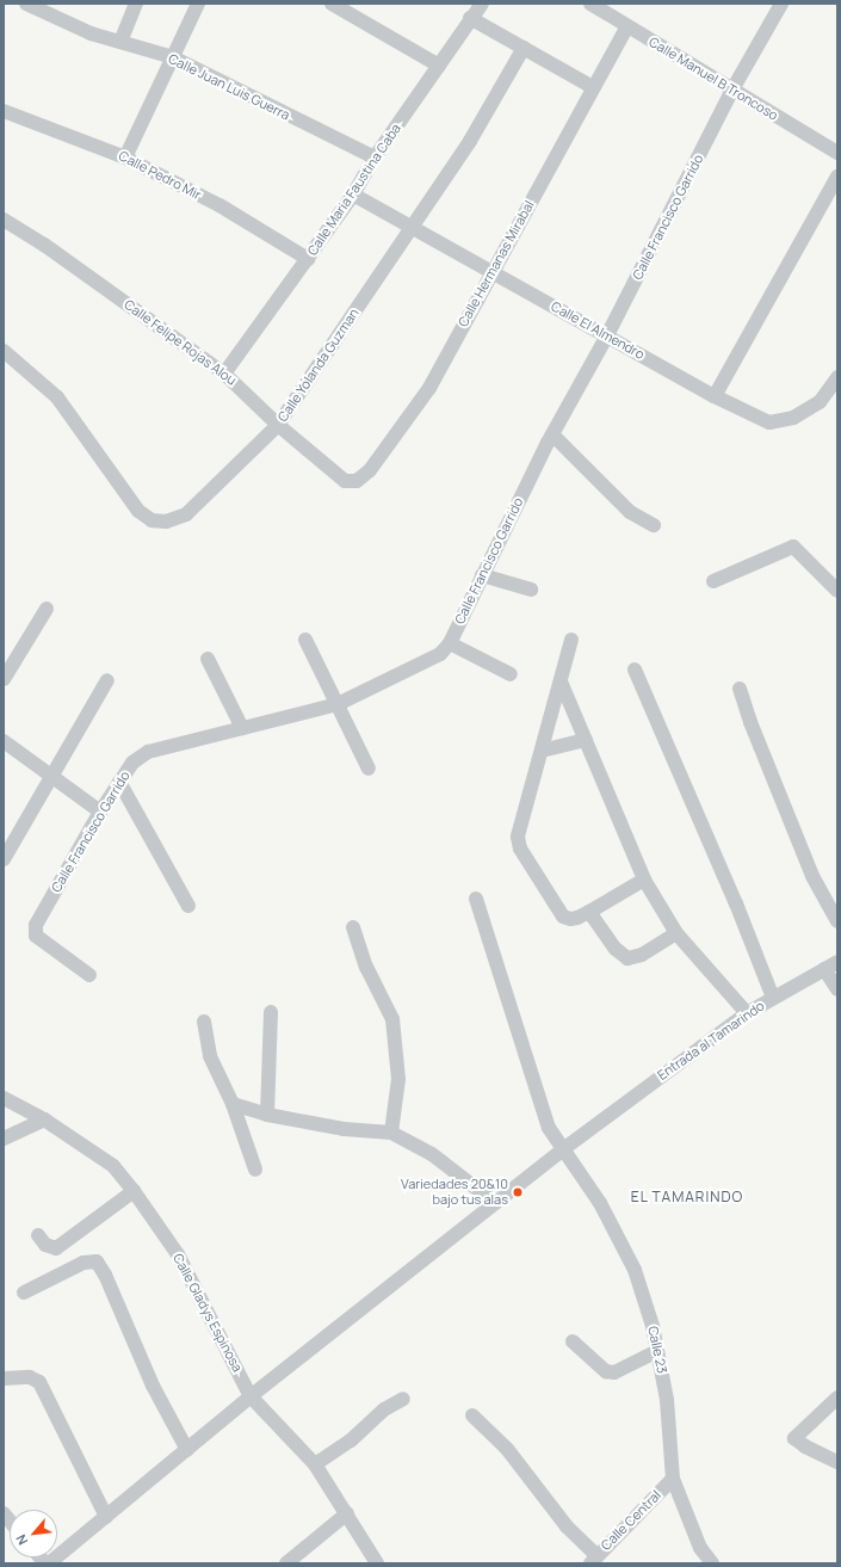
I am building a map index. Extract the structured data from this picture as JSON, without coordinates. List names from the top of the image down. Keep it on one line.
{"streets":{"street":["Calle Manuel B Troncoso","Calle Juan Luis Guerra","Calle Pedro Mir","Calle Maria Faustina Caba","Calle Francisco Garrido","Calle Hermanas Mirabal","Calle El Almendro","Calle Felipe Rojas Alou","Calle Yolanda Guzman","Entrada al Tamarindo","Calle Gladys Espinosa","Calle 23","Calle Central"]},"crossings":[["Calle Manuel B Troncoso","Calle Francisco Garrido"],["Calle Manuel B Troncoso","Calle Hermanas Mirabal"],["Calle Juan Luis Guerra","Calle Maria Faustina Caba"],["Calle Pedro Mir","Calle Maria Faustina Caba"],["Calle Maria Faustina Caba","Calle El Almendro"],["Calle Maria Faustina Caba","Calle Felipe Rojas Alou"],["Calle Francisco Garrido","Calle El Almendro"],["Calle Hermanas Mirabal","Calle El Almendro"],["Calle Hermanas Mirabal","Calle Felipe Rojas Alou"],["Calle El Almendro","Calle Yolanda Guzman"],["Calle Felipe Rojas Alou","Calle Yolanda Guzman"],["Entrada al Tamarindo","Calle Gladys Espinosa"],["Entrada al Tamarindo","Calle 23"],["Calle 23","Calle Central"]],"districts":["EL TAMARINDO"],"places":["Variedades 20&10 bajo tus alas"],"north":"bottom left"}
